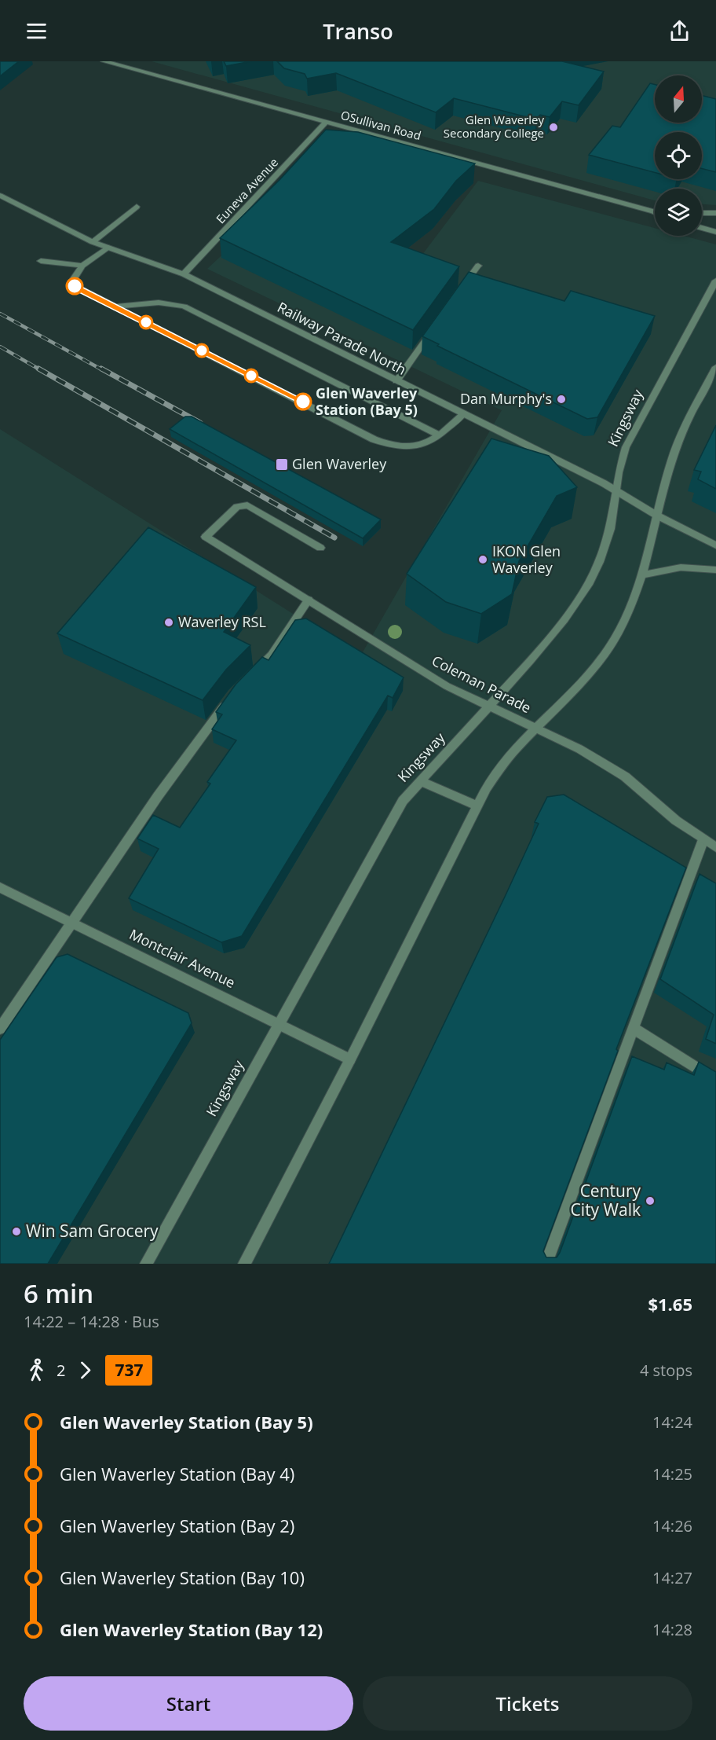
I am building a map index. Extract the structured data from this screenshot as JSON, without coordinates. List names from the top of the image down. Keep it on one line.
{"streets":{"street":["OSullivan Road","Euneva Avenue","Railway Parade North","Kingsway","Coleman Parade","Montclair Avenue"]},"crossings":[["OSullivan Road","Euneva Avenue"],["Euneva Avenue","Railway Parade North"],["Railway Parade North","Kingsway"],["Kingsway","Coleman Parade"],["Kingsway","Montclair Avenue"]],"places":{"other":["Glen Waverley Secondary College","Dan Murphy's","Glen Waverley Station (Bay 5)","IKON Glen Waverley","Waverley RSL","Century City Walk","Win Sam Grocery"],"transit":["Glen Waverley"]},"lines":["bus line 737"],"north":"top","page":{"header":"Transo","heading":["6 min","14:22 – 14:28 · Bus","$1.65"],"legs":["2","737","4 stops"],"list":[{"name":"Glen Waverley Station (Bay 5)","value":"14:24"},{"name":"Glen Waverley Station (Bay 4)","value":"14:25"},{"name":"Glen Waverley Station (Bay 2)","value":"14:26"},{"name":"Glen Waverley Station (Bay 10)","value":"14:27"},{"name":"Glen Waverley Station (Bay 12)","value":"14:28"}],"buttons":["Start","Tickets"]}}
